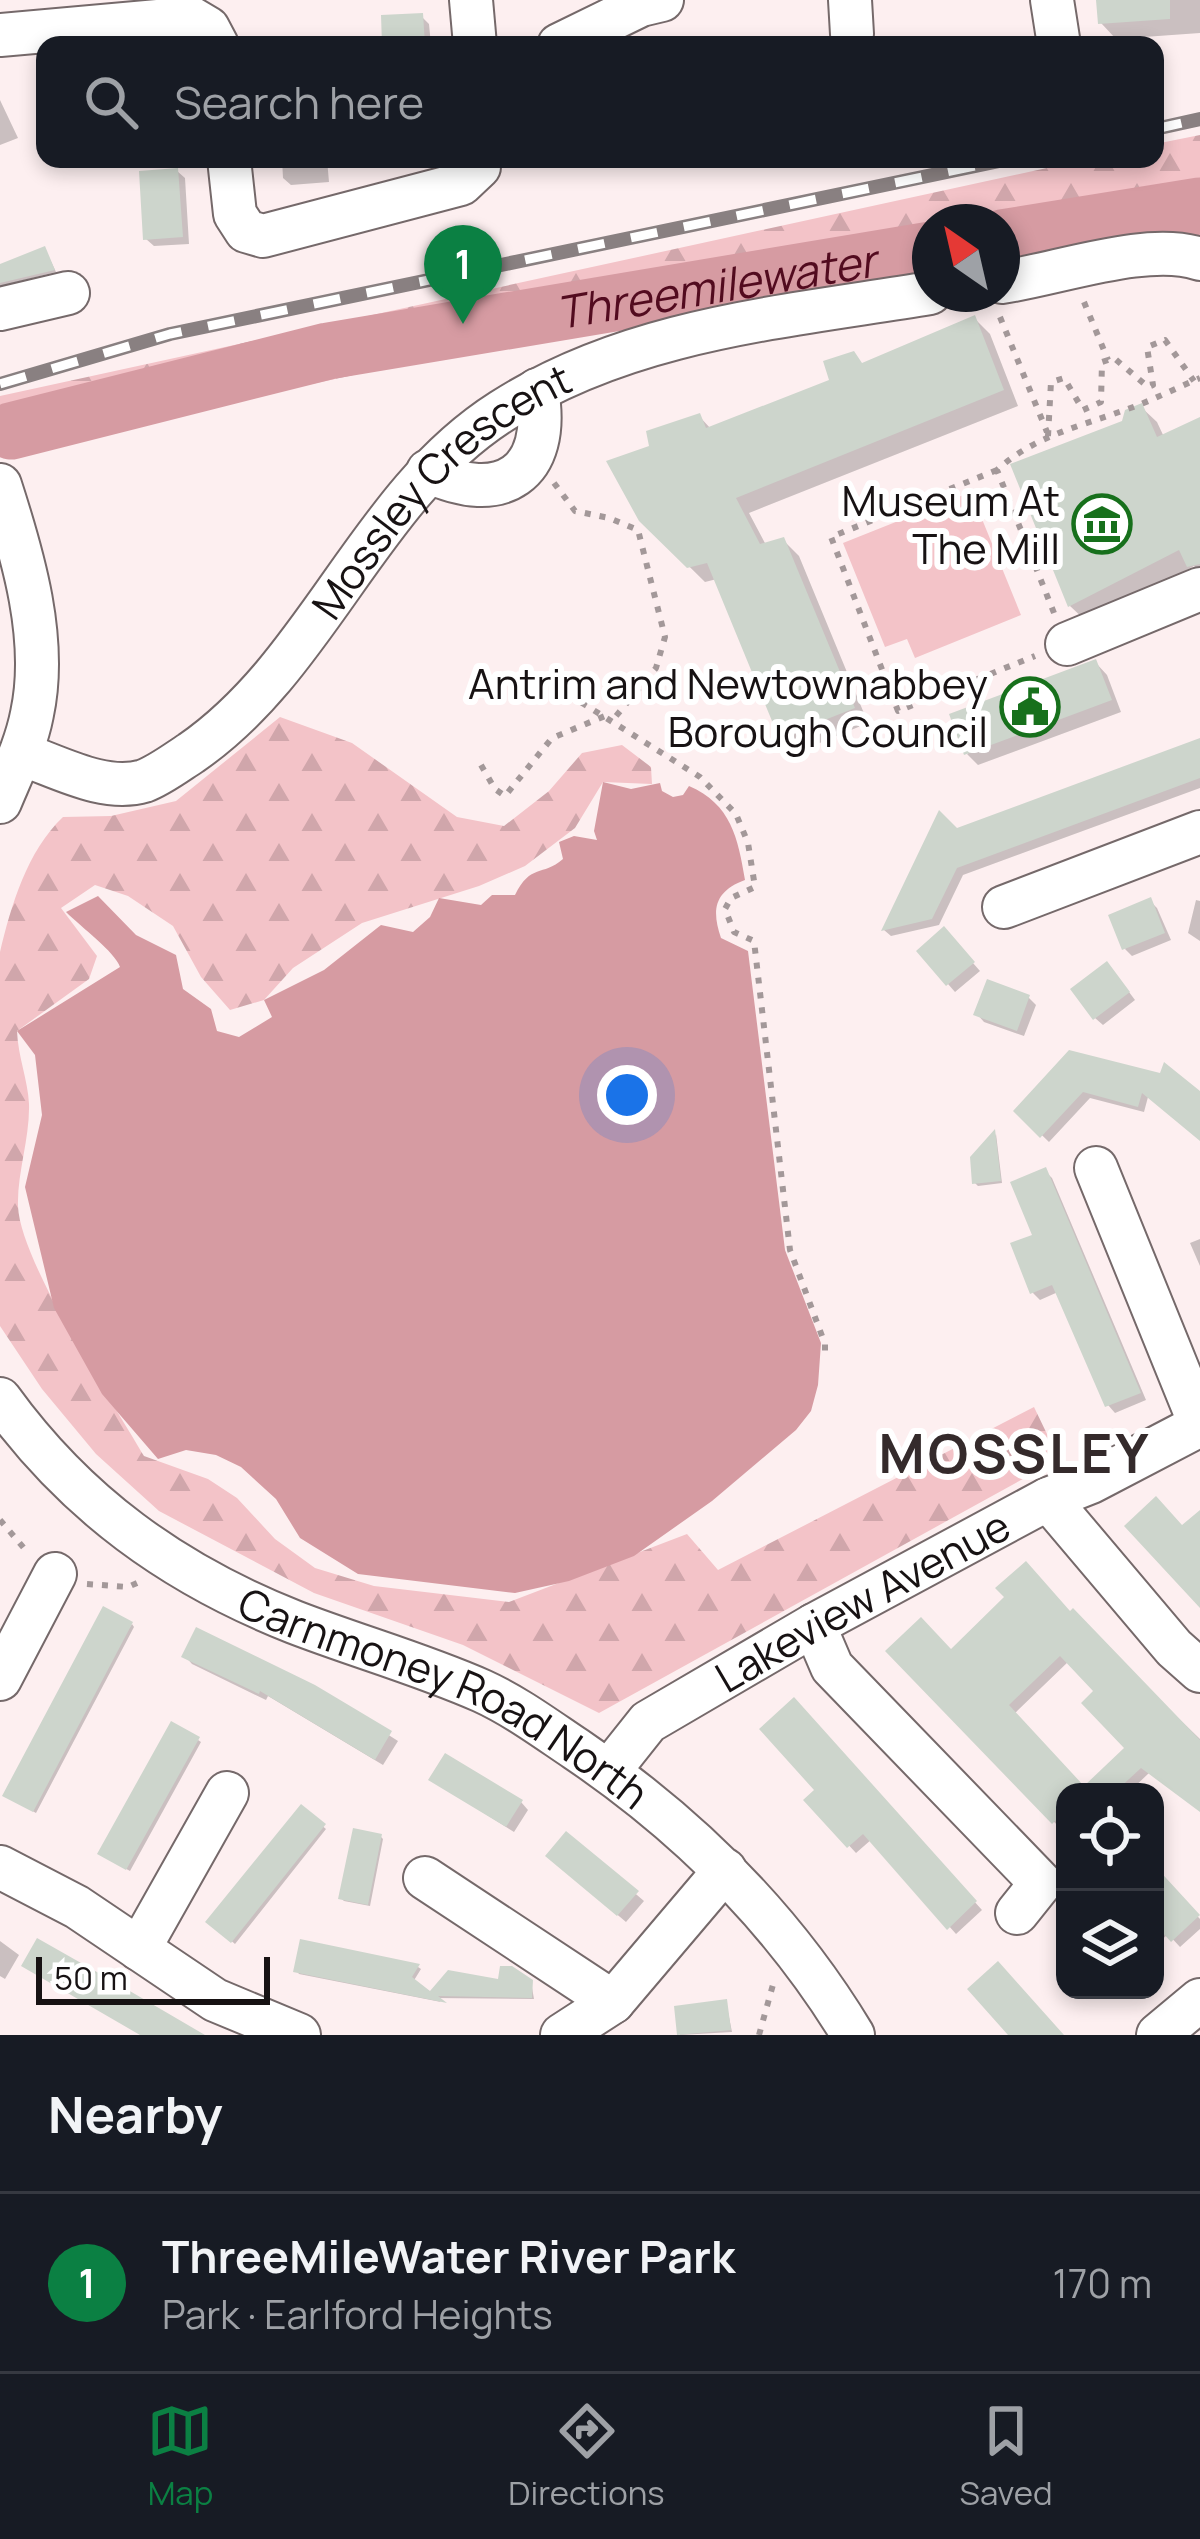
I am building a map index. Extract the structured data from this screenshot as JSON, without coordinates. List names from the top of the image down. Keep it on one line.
{"streets":{"street":["Mossley Crescent","Lakeview Avenue","Carnmoney Road North"]},"crossings":[["Lakeview Avenue","Carnmoney Road North"]],"districts":["MOSSLEY"],"water":["Threemilewater"],"places":{"museum":["Museum At The Mill"],"public building":["Antrim and Newtownabbey Borough Council"]},"scale_bar":"50 m","north":"top left","page":{"search":"Search here","pins":"1","scale":"50 m","heading":"Nearby","list":[{"mark":"1","name":"ThreeMileWater River Park","note":"Park · Earlford Heights","value":"170 m"}],"nav":["Map","Directions","Saved"]}}
